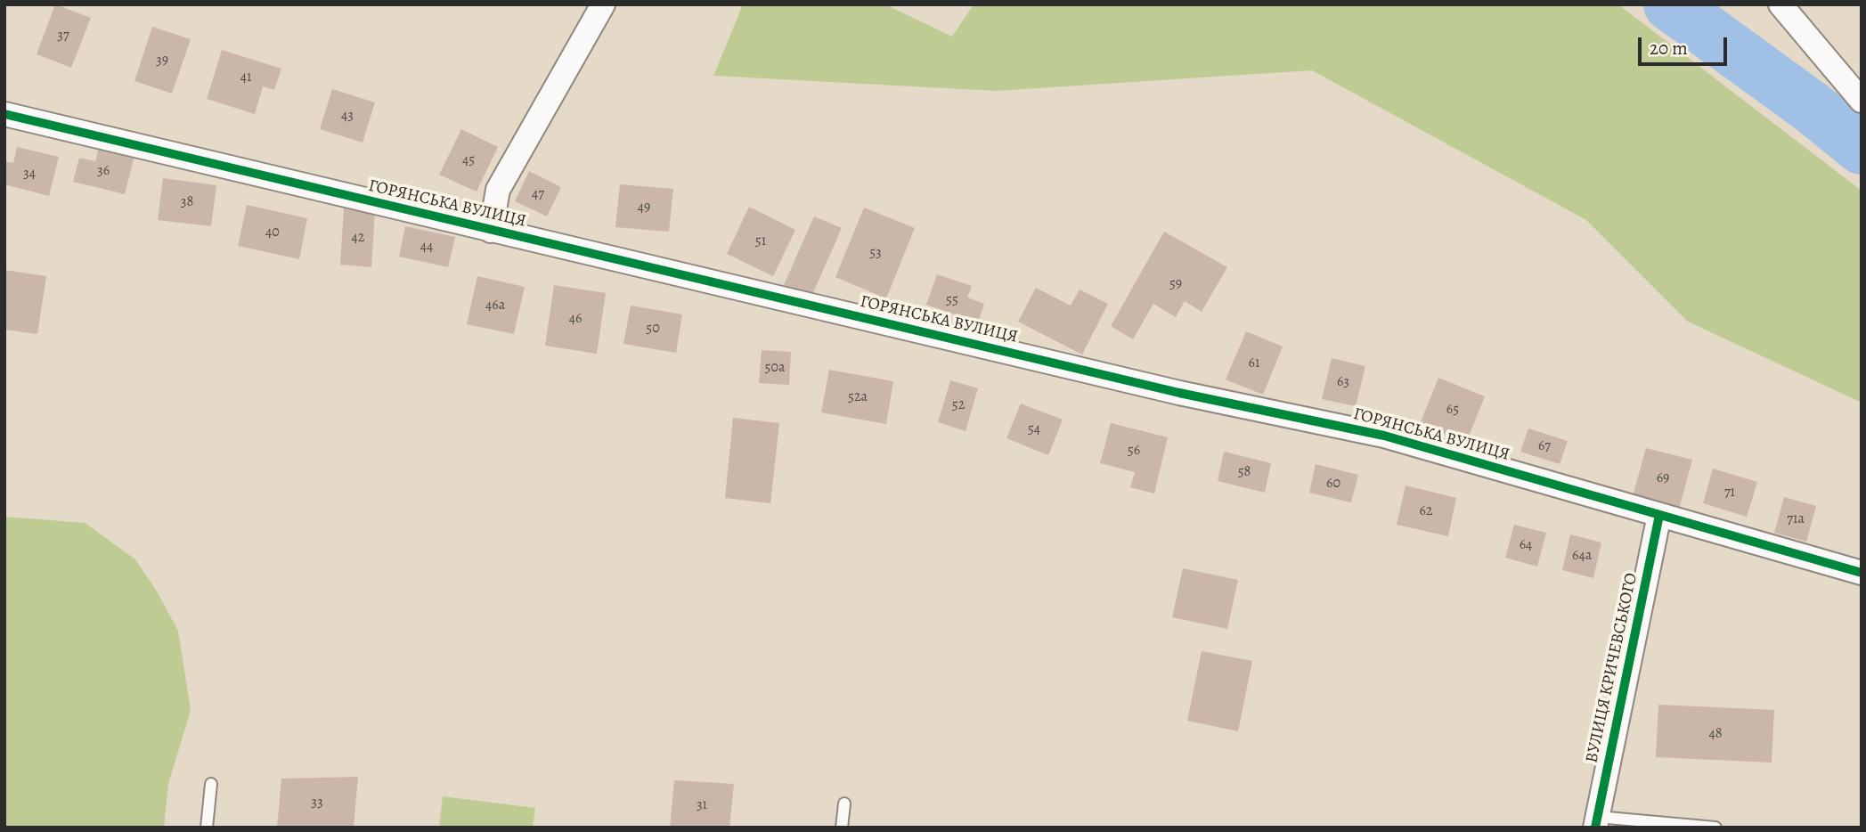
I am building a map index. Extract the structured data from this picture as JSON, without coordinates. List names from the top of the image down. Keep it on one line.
{"streets":{"street":["ГОРЯНСЬКА ВУЛИЦЯ","ВУЛИЦЯ КРИЧЕВСЬКОГО"]},"crossings":[["ГОРЯНСЬКА ВУЛИЦЯ","ВУЛИЦЯ КРИЧЕВСЬКОГО"]],"house_numbers":["37","39","41","43","45","36","34","47","38","49","40","42","51","44","53","59","55","46а","46","50","61","50а","63","52а","52","65","54","67","56","58","69","60","71","62","71а","64","64а","48","33","31"],"scale_bar":"20 m"}
